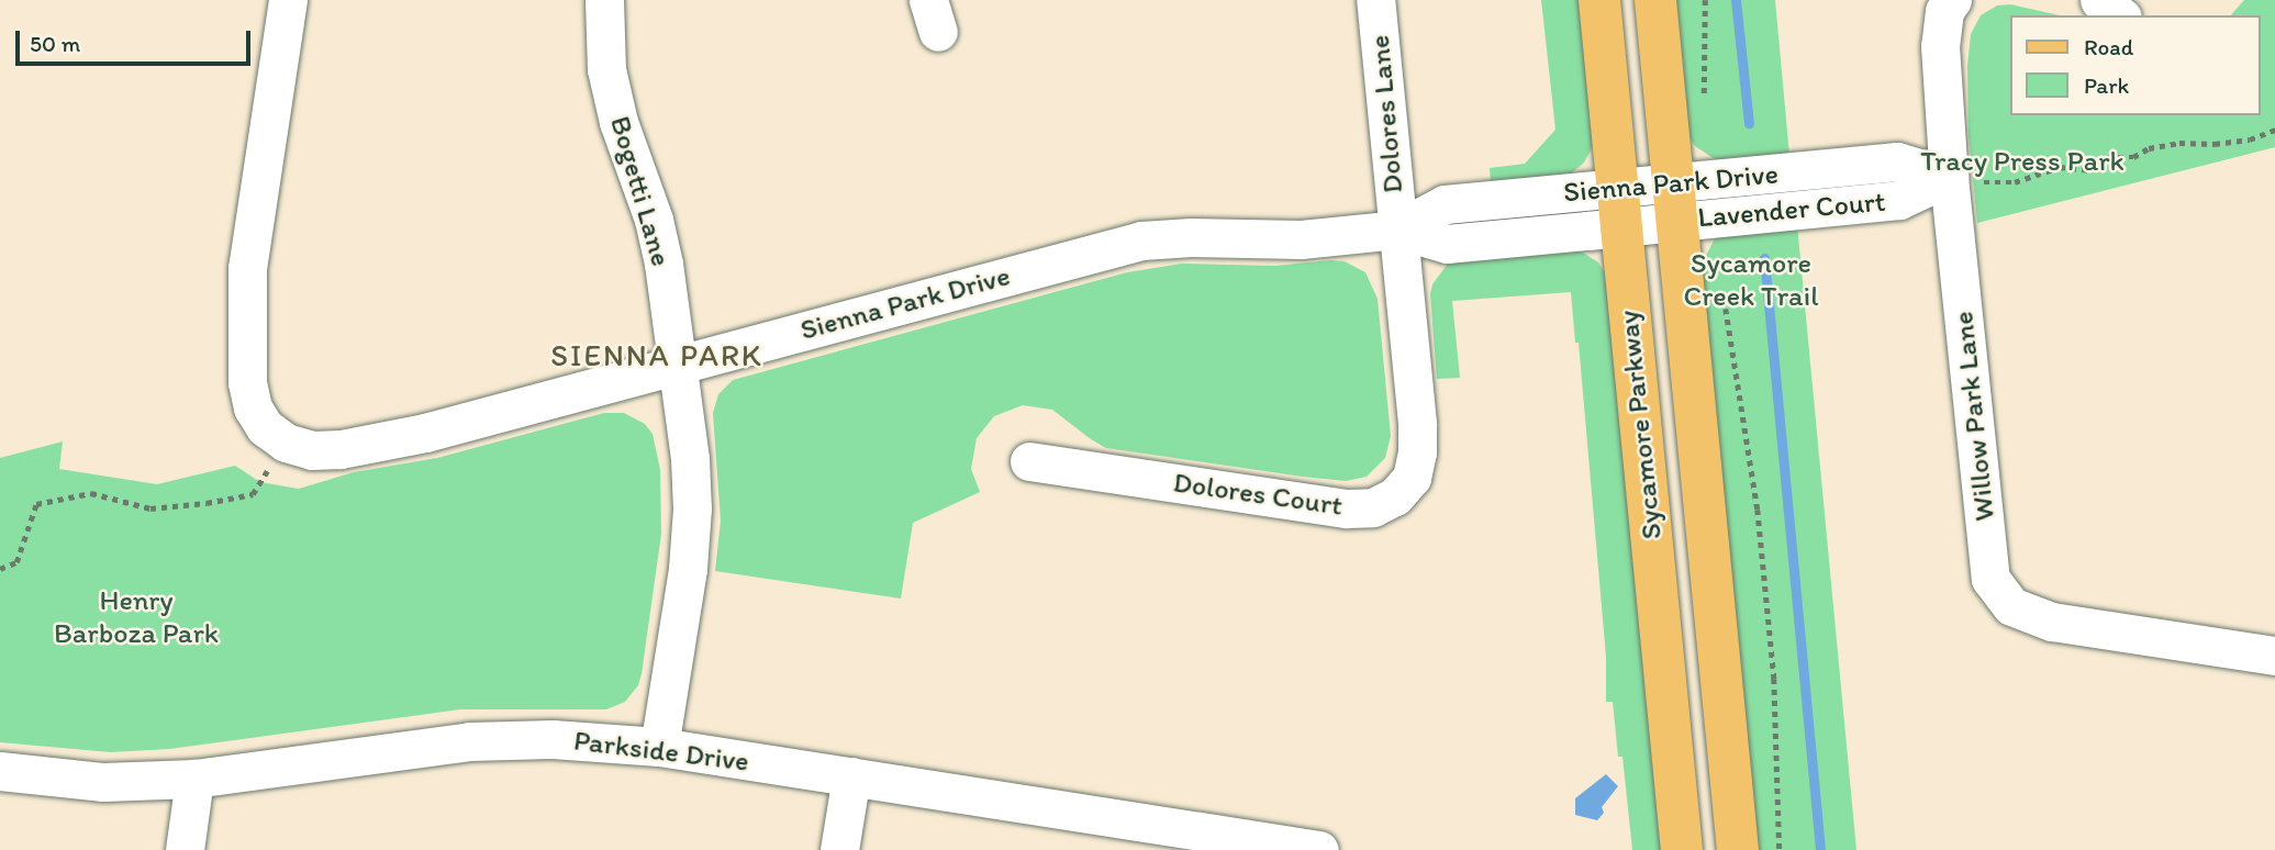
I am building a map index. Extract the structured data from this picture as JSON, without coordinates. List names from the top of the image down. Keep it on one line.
{"streets":{"main road":["Sycamore Parkway"],"street":["Dolores Lane","Sienna Park Drive","Bogetti Lane","Lavender Court","Willow Park Lane","Dolores Court","Parkside Drive"]},"crossings":[["Dolores Lane","Sienna Park Drive"],["Dolores Lane","Dolores Court"],["Sienna Park Drive","Bogetti Lane"],["Sienna Park Drive","Lavender Court"],["Sienna Park Drive","Sycamore Parkway"],["Sienna Park Drive","Dolores Court"],["Bogetti Lane","Parkside Drive"],["Lavender Court","Willow Park Lane"],["Lavender Court","Sycamore Parkway"]],"districts":["SIENNA PARK"],"parks":["Tracy Press Park","Sycamore Creek Trail","Henry Barboza Park"],"legend":["Road","Park"],"scale_bar":"50 m"}
